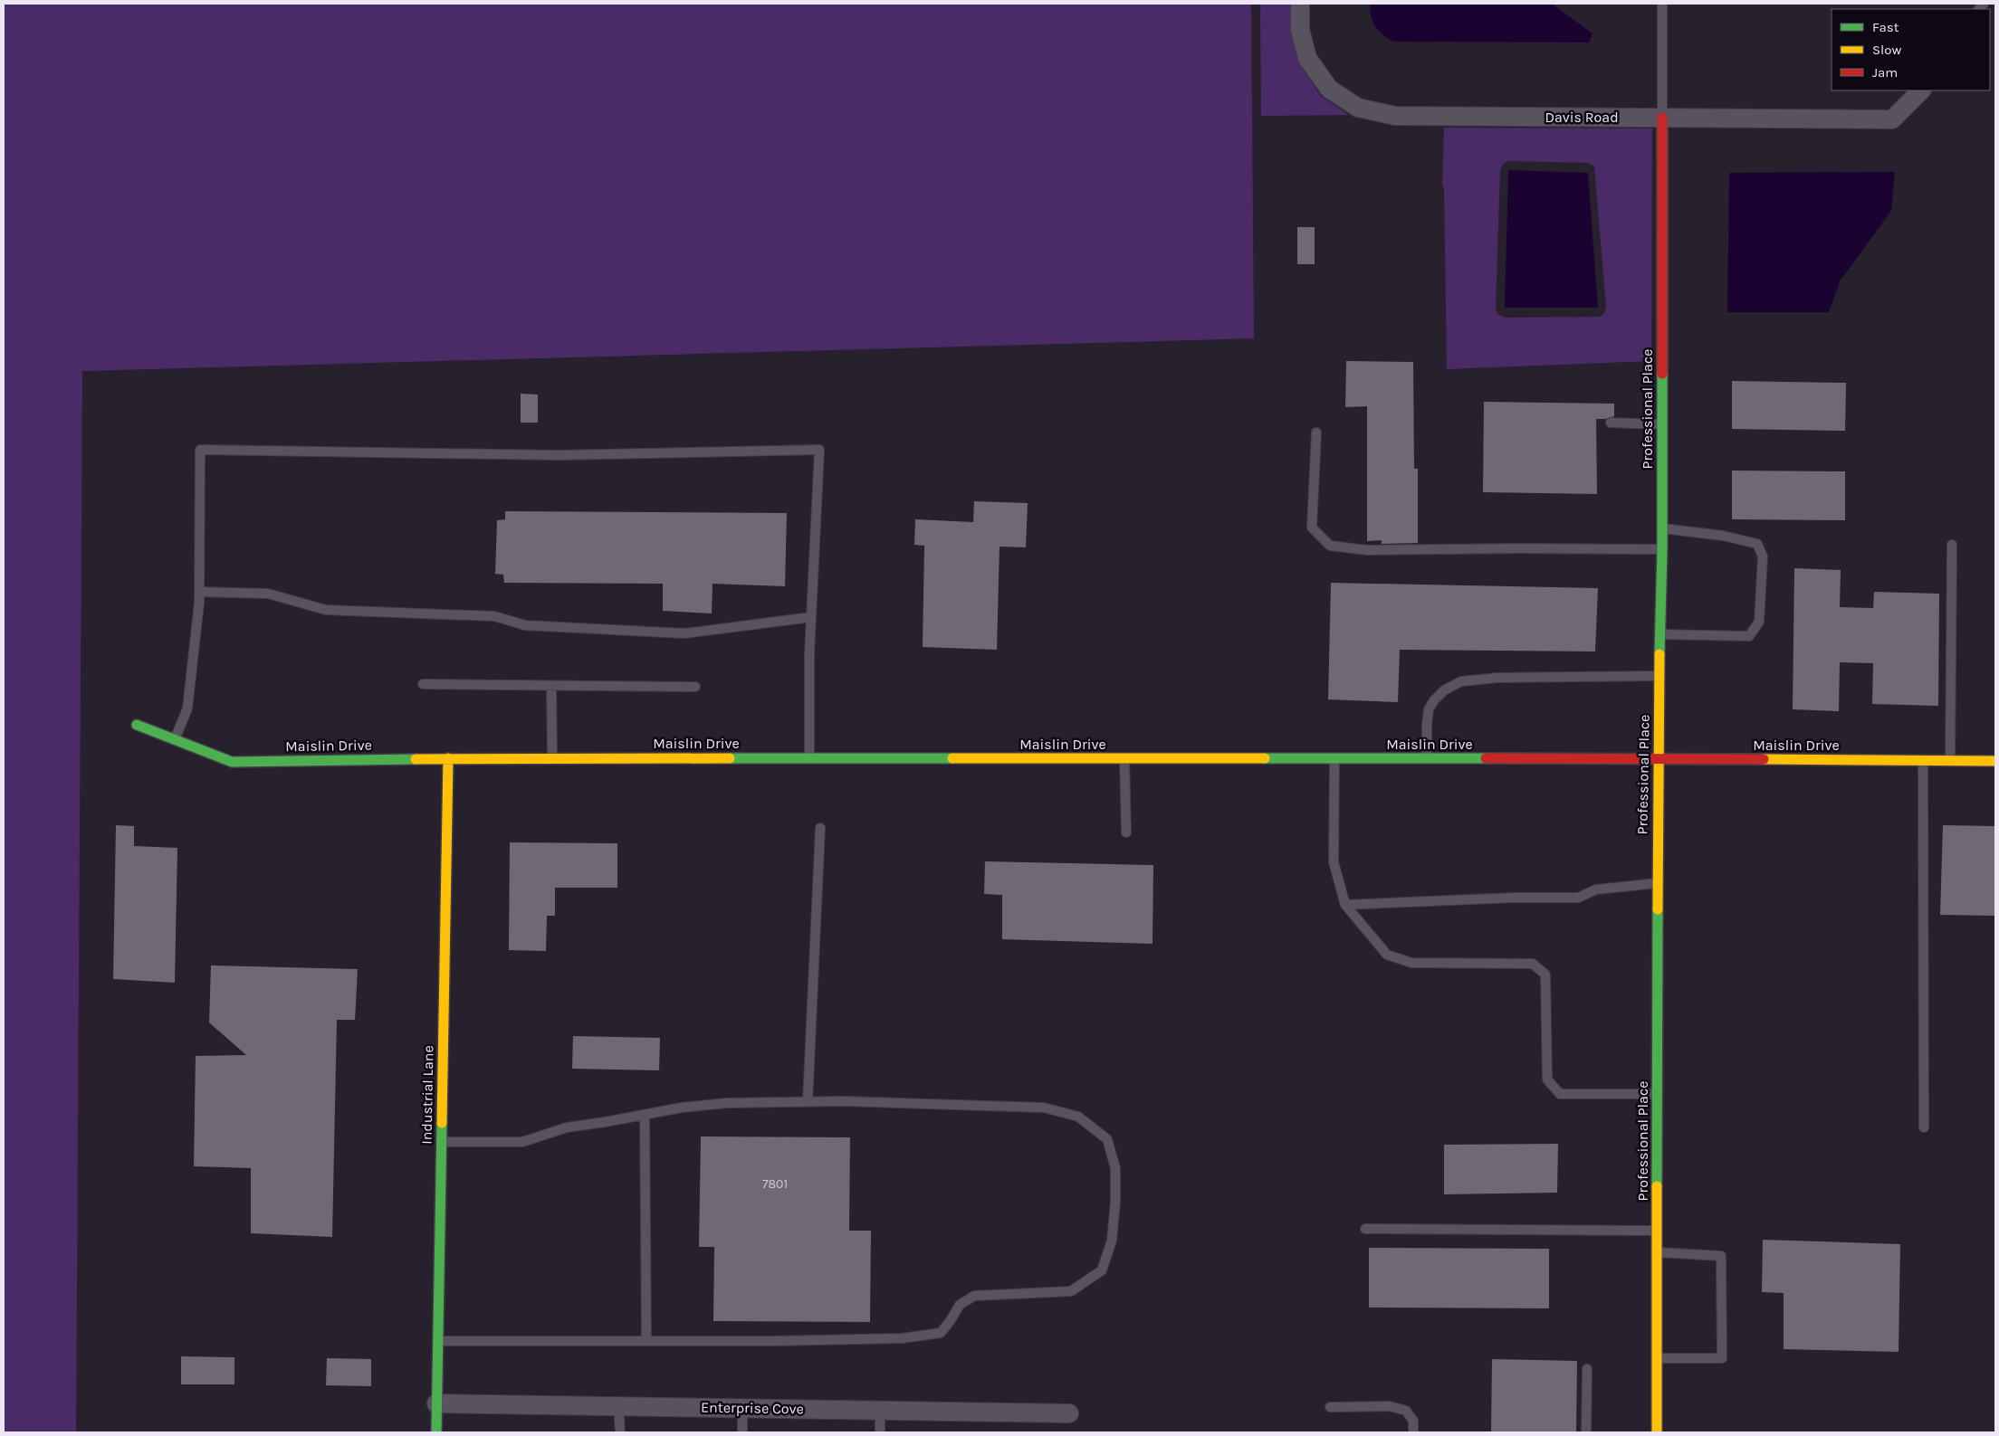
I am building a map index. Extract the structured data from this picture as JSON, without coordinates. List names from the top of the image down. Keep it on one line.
{"streets":{"street":["Davis Road","Professional Place","Maislin Drive","Industrial Lane","Enterprise Cove"]},"crossings":[["Davis Road","Professional Place"],["Professional Place","Maislin Drive"],["Maislin Drive","Industrial Lane"],["Industrial Lane","Enterprise Cove"]],"house_numbers":["7801"],"legend":["Fast","Slow","Jam"]}
